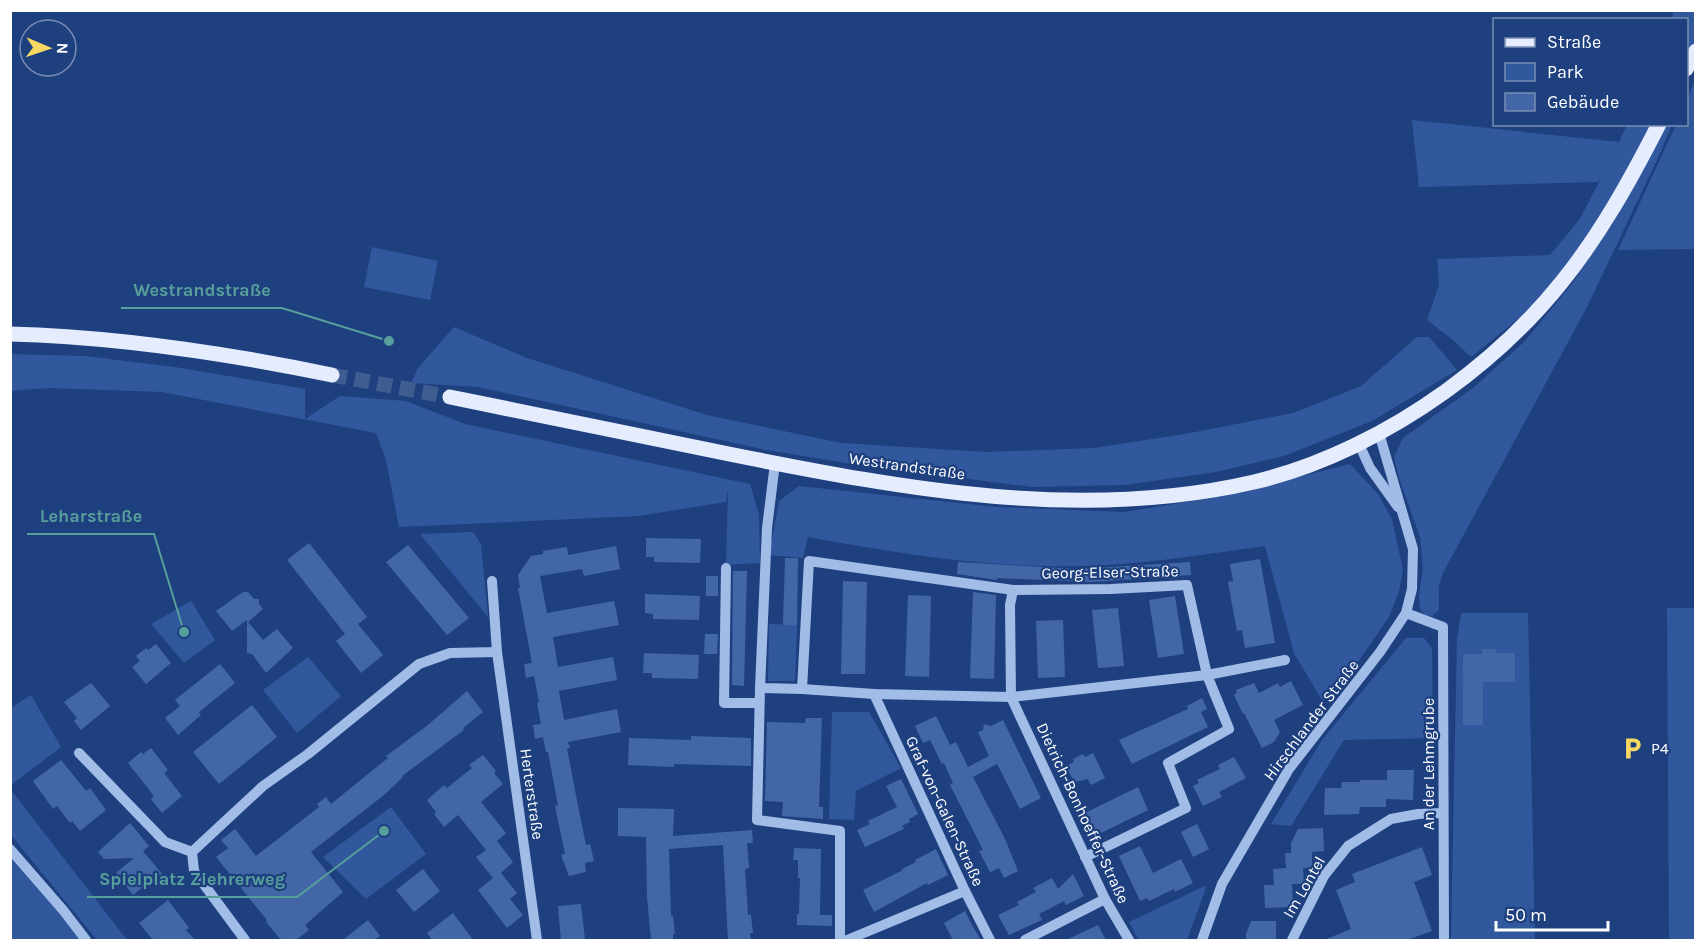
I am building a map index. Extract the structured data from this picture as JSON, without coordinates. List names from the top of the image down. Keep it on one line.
{"streets":{"main road":["Westrandstraße"],"street":["Georg-Elser-Straße","Hirschlander Straße","An der Lehmgrube","Herterstraße","Graf-von-Galen-Straße","Dietrich-Bonhoeffer-Straße","Im Lontel"]},"crossings":[["Westrandstraße","Hirschlander Straße"],["Georg-Elser-Straße","Dietrich-Bonhoeffer-Straße"],["Hirschlander Straße","An der Lehmgrube"],["An der Lehmgrube","Im Lontel"]],"places":{"other":["Westrandstraße","Leharstraße","Spielplatz Ziehrerweg"],"parking":["P4"]},"legend":["Straße","Park","Gebäude"],"scale_bar":"50 m","north":"right"}
